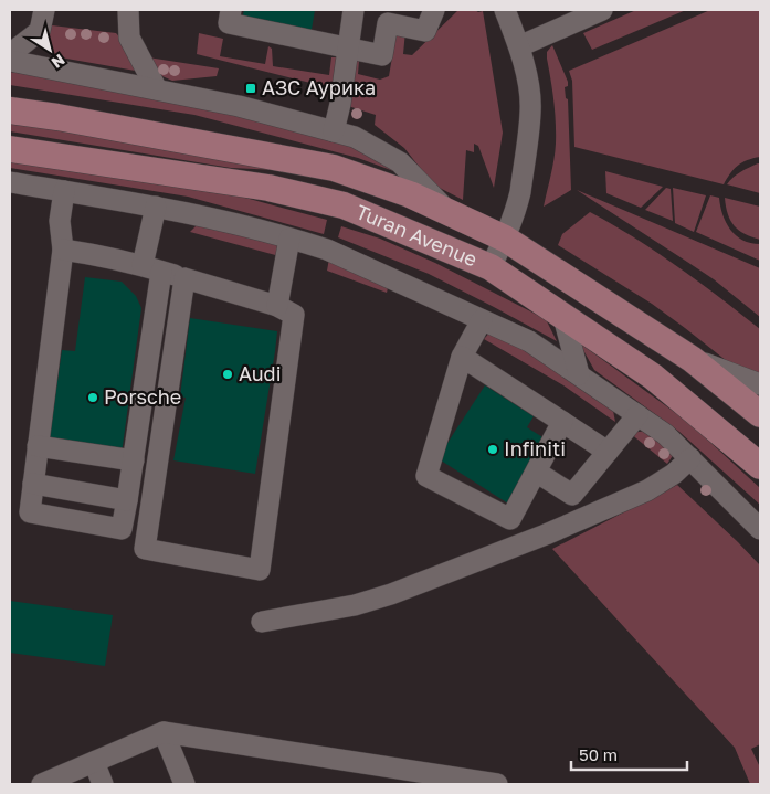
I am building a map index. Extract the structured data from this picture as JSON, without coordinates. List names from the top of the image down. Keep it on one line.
{"streets":{"main road":["Turan Avenue"]},"places":{"transit":["АЗС Аурика"],"other":["Audi","Porsche","Infiniti"]},"scale_bar":"50 m","north":"bottom right"}
